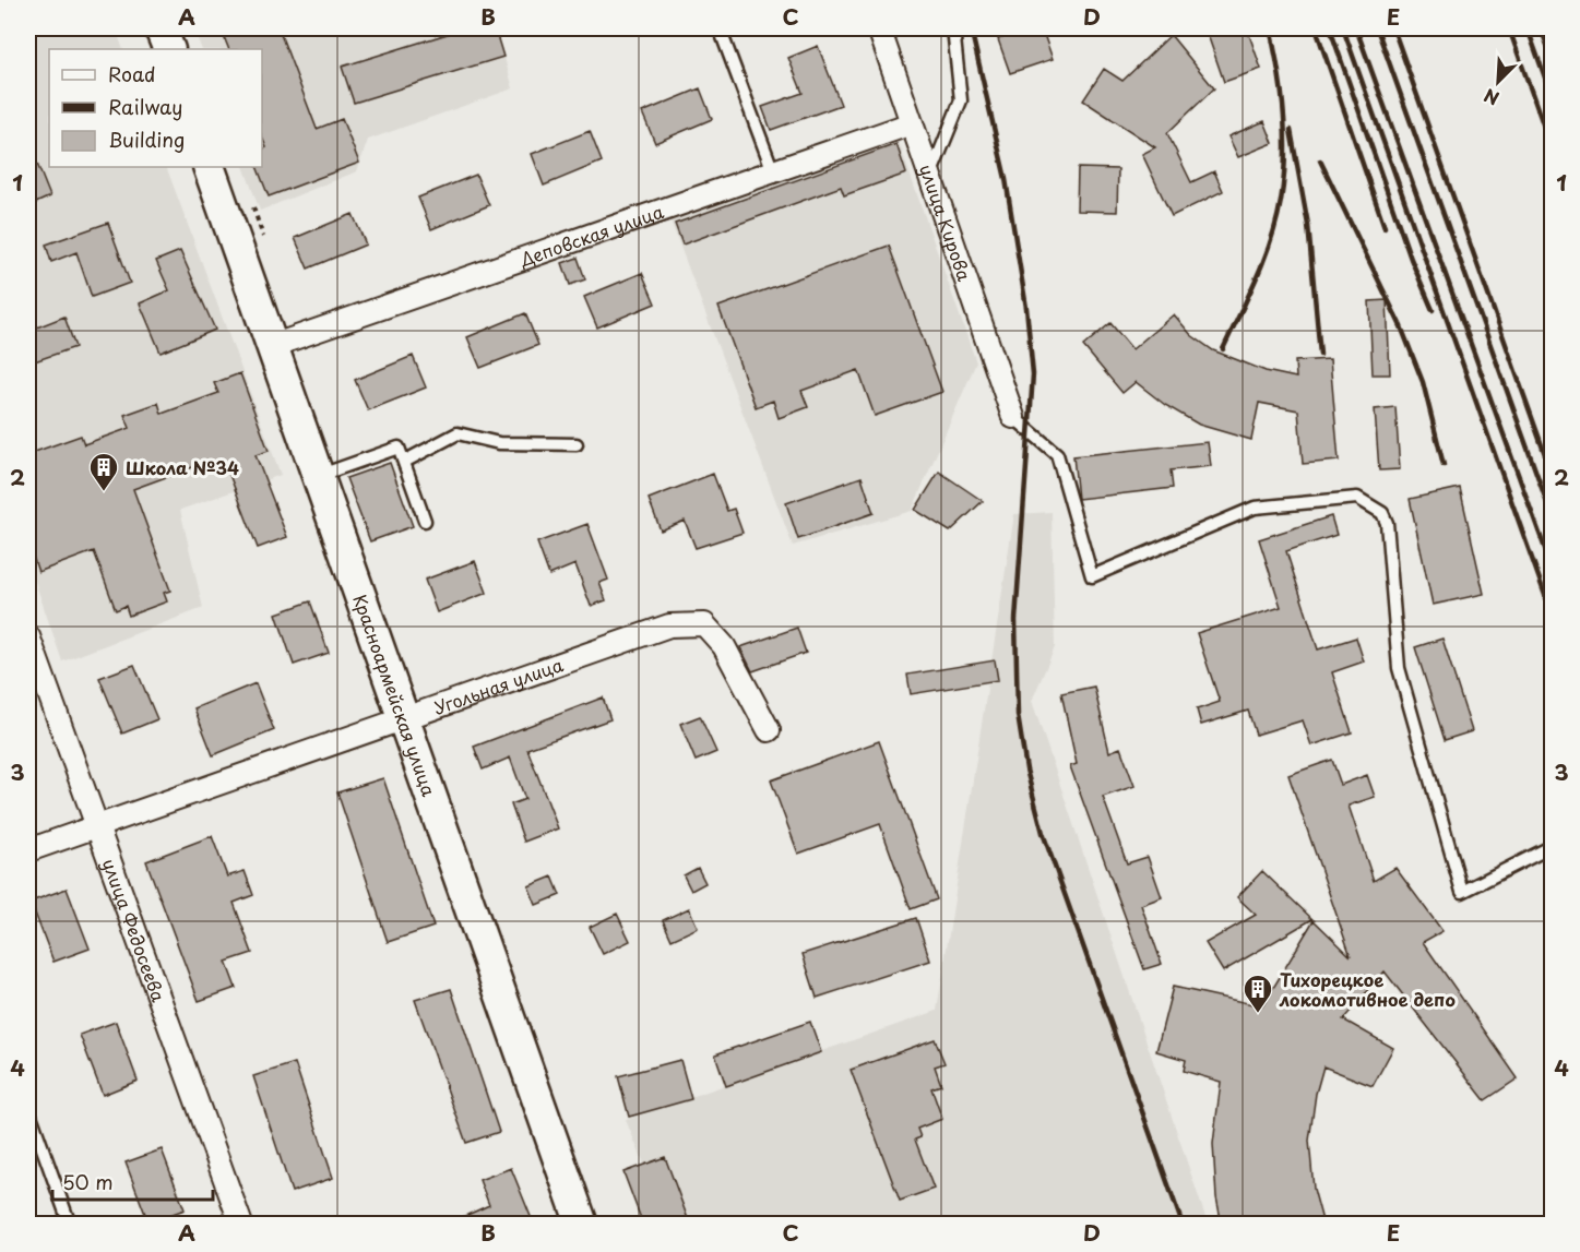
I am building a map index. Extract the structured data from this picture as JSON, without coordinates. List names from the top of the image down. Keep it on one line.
{"streets":{"street":["улица Кирова","Деповская улица","Угольная улица","Красноармейская улица","улица Федосеева"]},"crossings":[["улица Кирова","Деповская улица"],["Деповская улица","Красноармейская улица"],["Угольная улица","Красноармейская улица"],["Угольная улица","улица Федосеева"]],"places":{"building":["Школа №34","Тихорецкое локомотивное депо"]},"legend":["Road","Railway","Building"],"scale_bar":"50 m","north":"bottom left","grid":{"columns":["A","B","C","D","E"],"rows":["1","2","3","4"]}}
